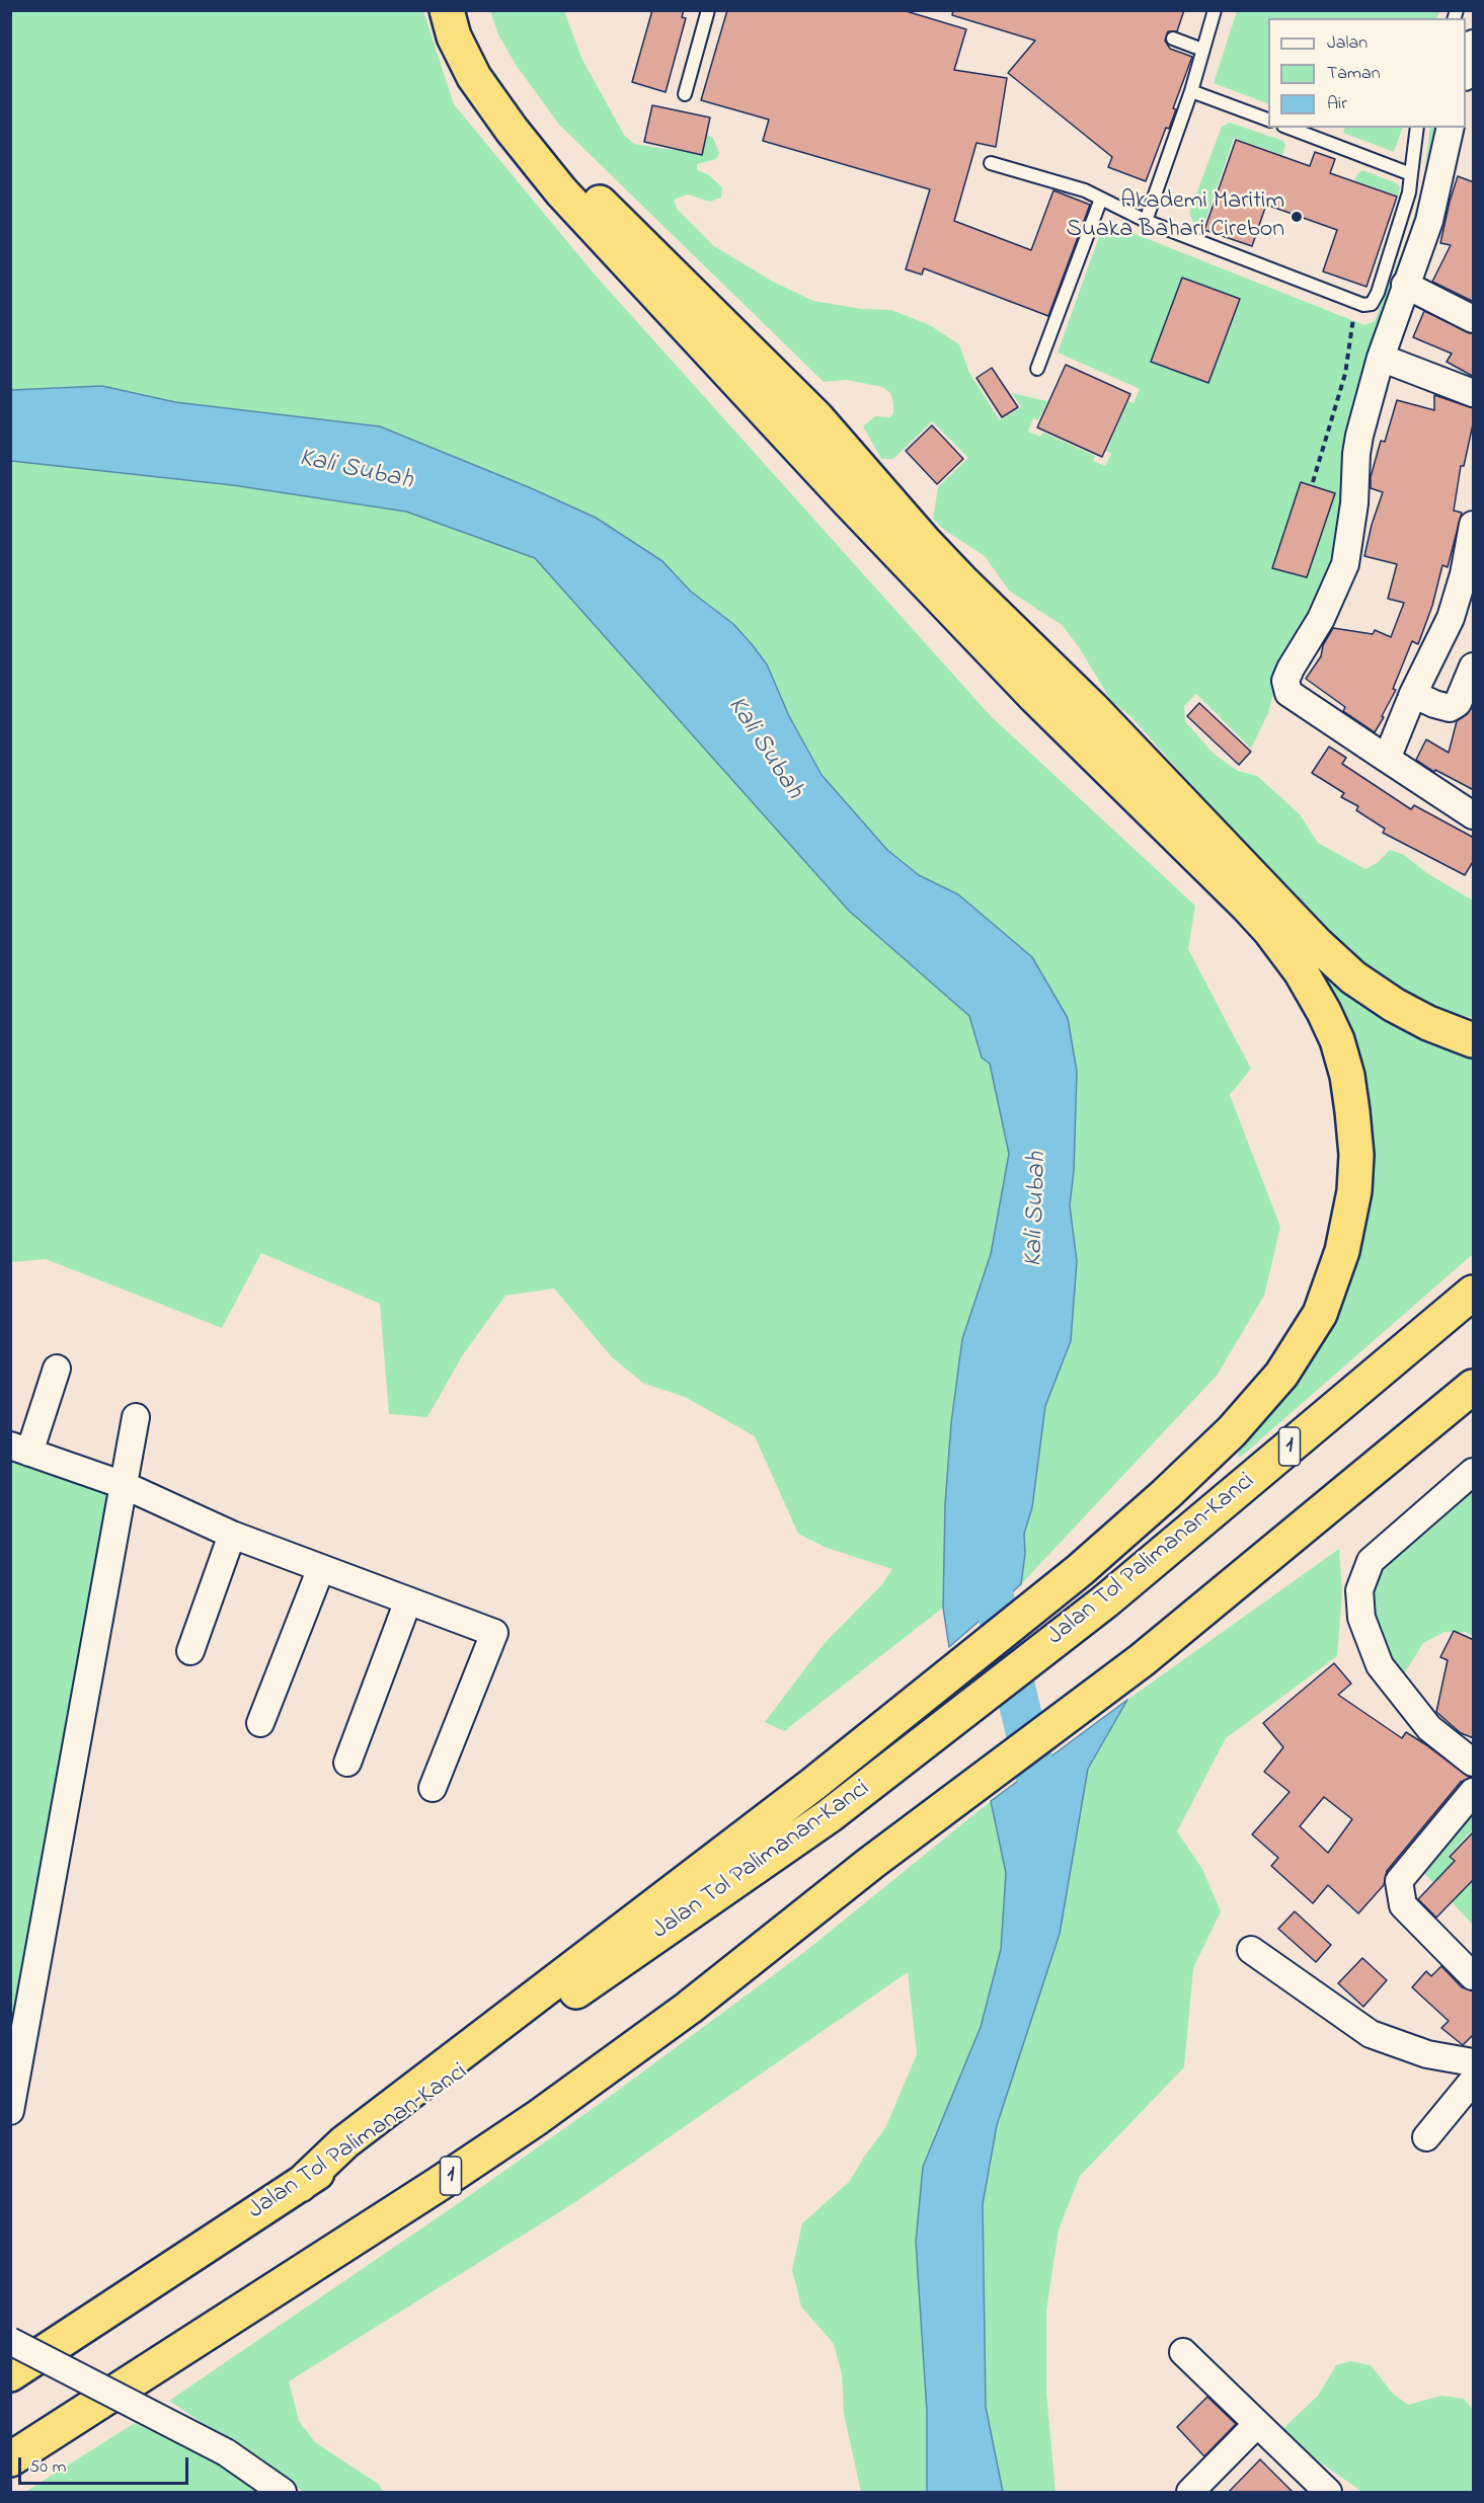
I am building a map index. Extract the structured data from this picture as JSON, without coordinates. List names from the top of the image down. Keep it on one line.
{"streets":{"highway":["1","Jalan Tol Palimanan–Kanci"]},"water":["Kali Subah"],"places":["Akademi Maritim Suaka Bahari Cirebon"],"legend":["Jalan","Taman","Air"],"scale_bar":"50 m"}
